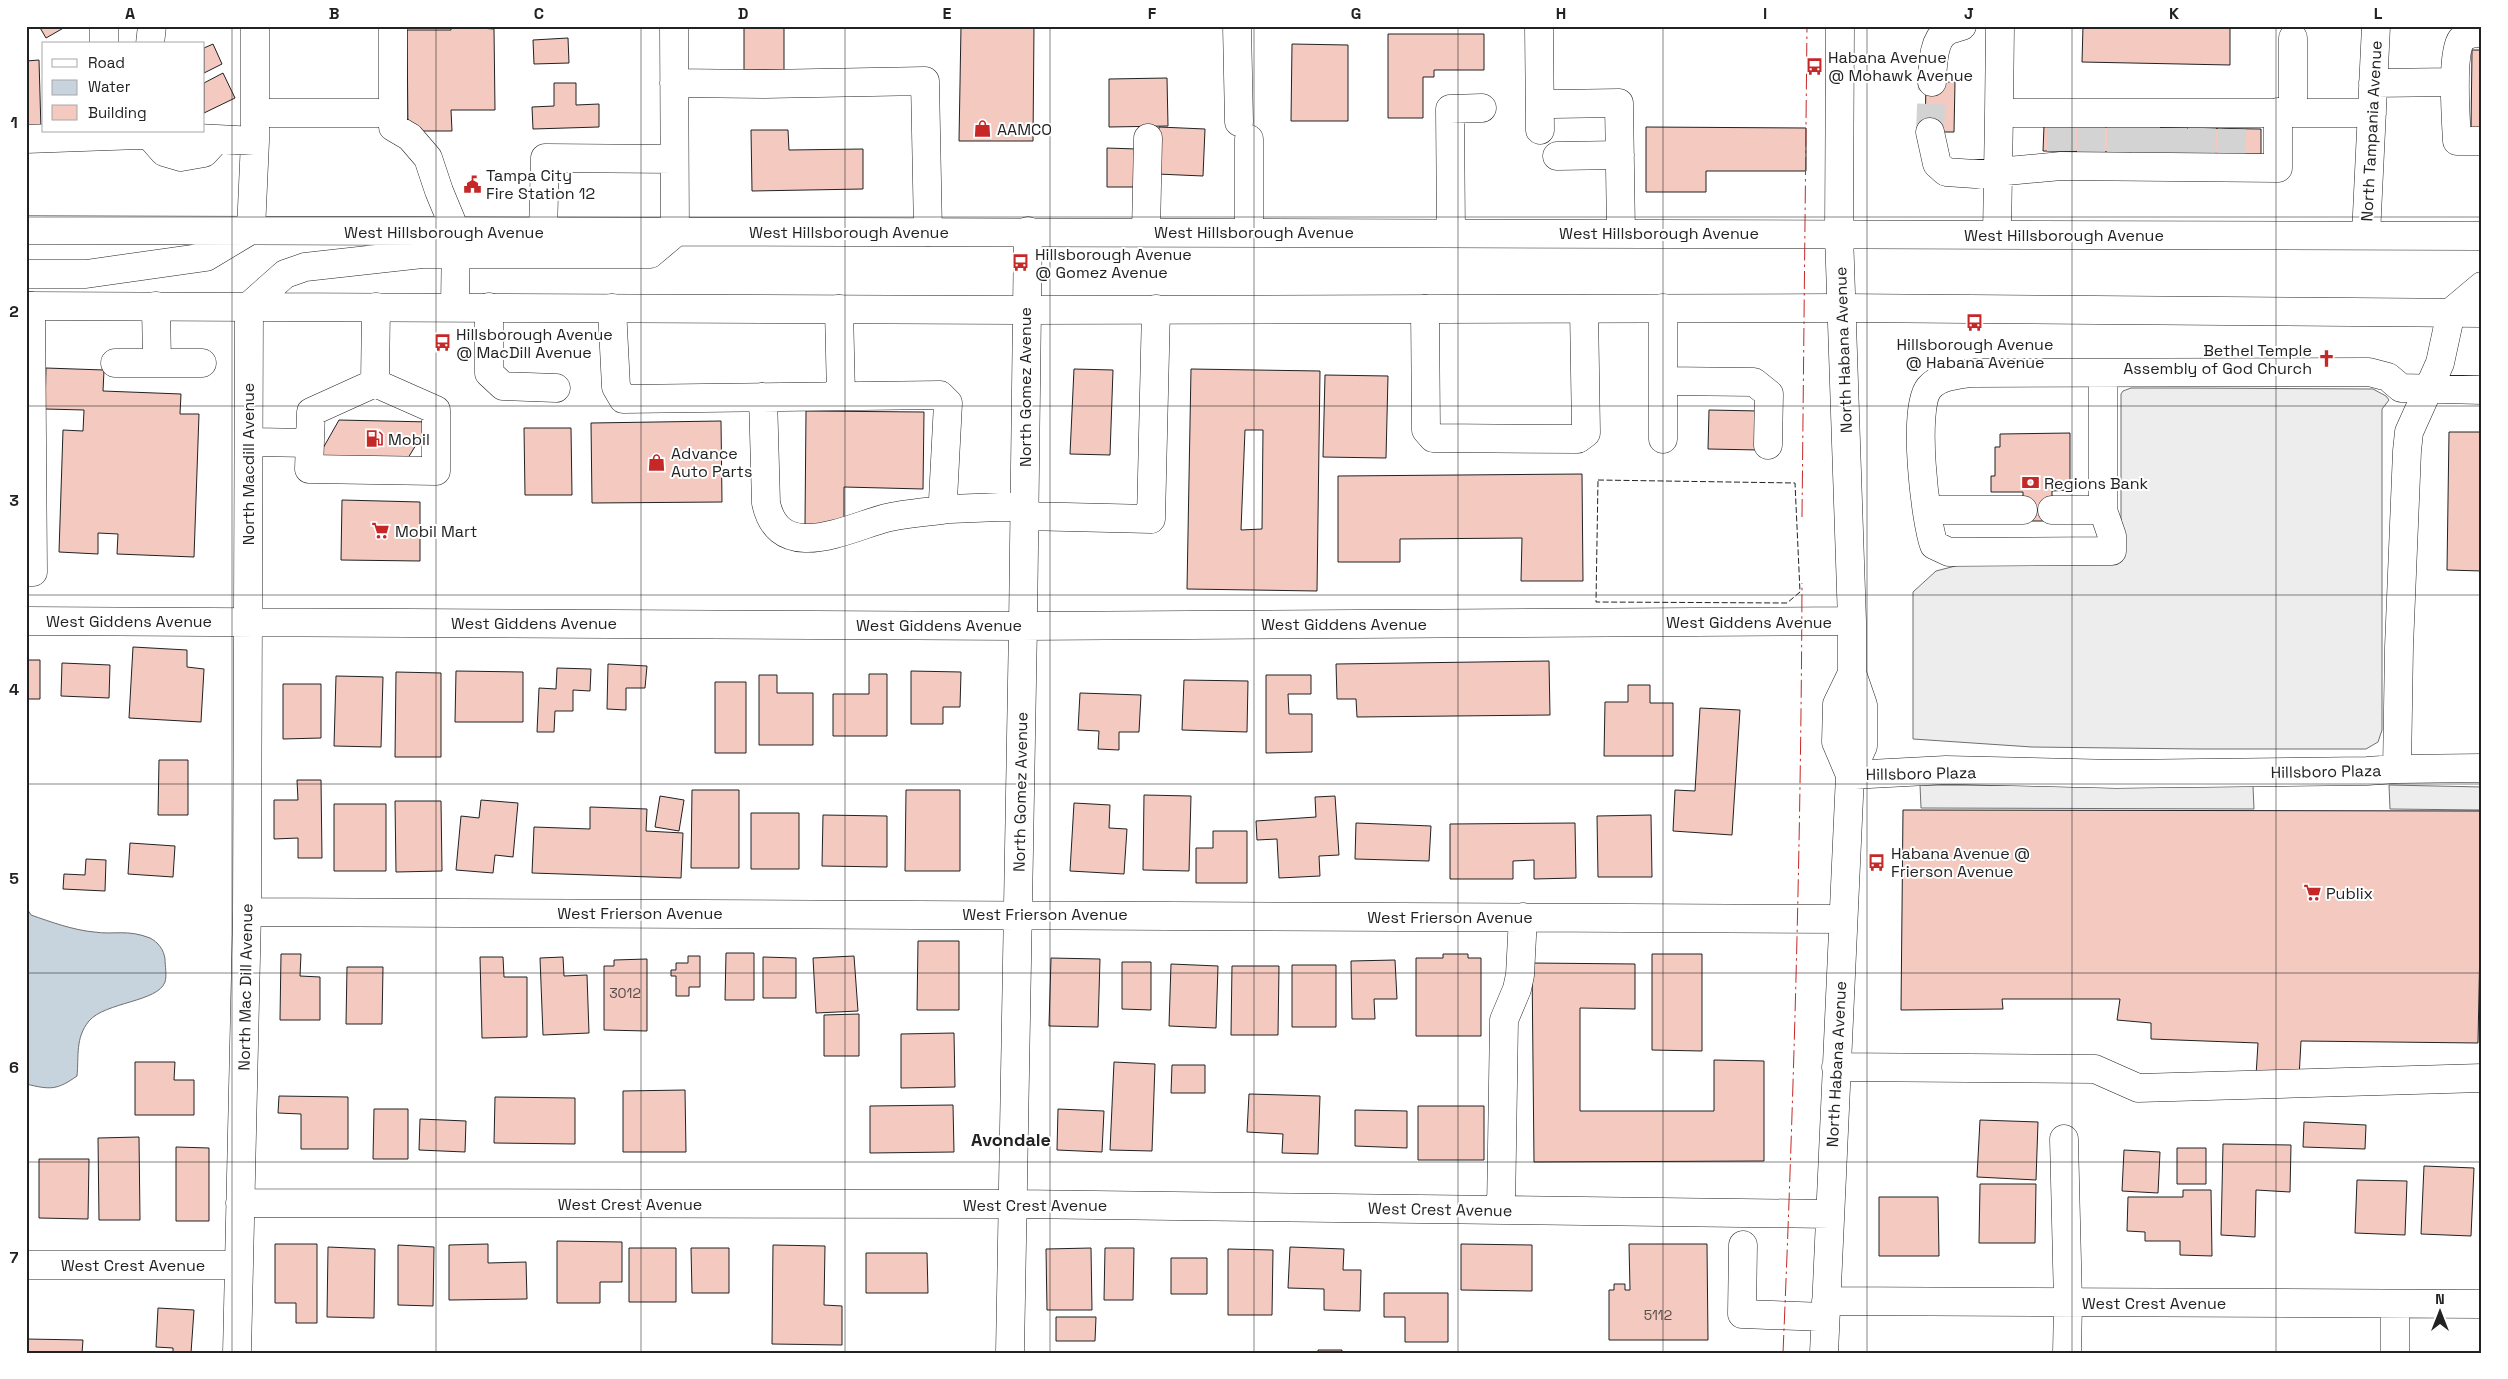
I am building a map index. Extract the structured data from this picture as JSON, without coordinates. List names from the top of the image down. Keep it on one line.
{"streets":{"street":["North Tampania Avenue","West Hillsborough Avenue","North Habana Avenue","North Gomez Avenue","North Macdill Avenue","West Giddens Avenue","Hillsboro Plaza","West Frierson Avenue","North Mac Dill Avenue","West Crest Avenue"]},"crossings":[["North Tampania Avenue","West Hillsborough Avenue"],["West Hillsborough Avenue","North Habana Avenue"],["West Hillsborough Avenue","North Gomez Avenue"],["North Habana Avenue","West Giddens Avenue"],["North Habana Avenue","Hillsboro Plaza"],["North Habana Avenue","West Frierson Avenue"],["North Habana Avenue","West Crest Avenue"],["North Gomez Avenue","West Giddens Avenue"],["North Gomez Avenue","West Frierson Avenue"],["North Gomez Avenue","West Crest Avenue"],["North Macdill Avenue","West Giddens Avenue"],["North Macdill Avenue","North Mac Dill Avenue"],["West Giddens Avenue","North Mac Dill Avenue"],["West Frierson Avenue","North Mac Dill Avenue"],["North Mac Dill Avenue","West Crest Avenue"]],"districts":["Avondale"],"places":{"bus stop":["Habana Avenue @ Mohawk Avenue","Hillsborough Avenue @ Gomez Avenue","Hillsborough Avenue @ Habana Avenue","Hillsborough Avenue @ MacDill Avenue","Habana Avenue @ Frierson Avenue"],"shop":["AAMCO","Advance Auto Parts"],"public building":["Tampa City Fire Station 12"],"church":["Bethel Temple Assembly of God Church"],"fuel station":["Mobil"],"bank":["Regions Bank"],"supermarket":["Mobil Mart","Publix"]},"house_numbers":["3012","5112"],"legend":["Road","Water","Building"],"north":"top","grid":{"columns":["A","B","C","D","E","F","G","H","I","J","K","L"],"rows":["1","2","3","4","5","6","7"]}}
